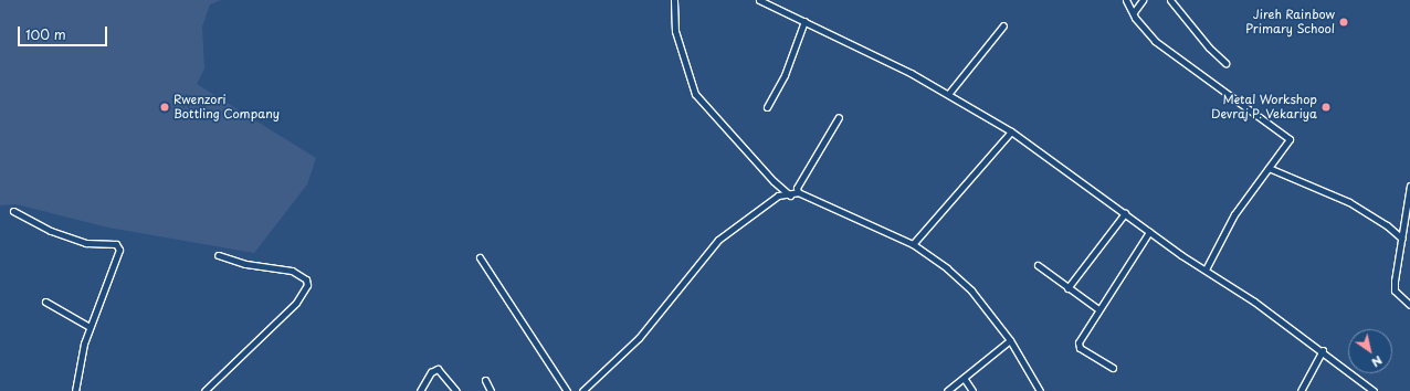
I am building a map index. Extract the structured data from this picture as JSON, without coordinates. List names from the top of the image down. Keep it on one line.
{"places":["Jireh Rainbow Primary School","Rwenzori Bottling Company","Metal Workshop Devraj P. Vekariya"],"scale_bar":"100 m","north":"bottom right"}
